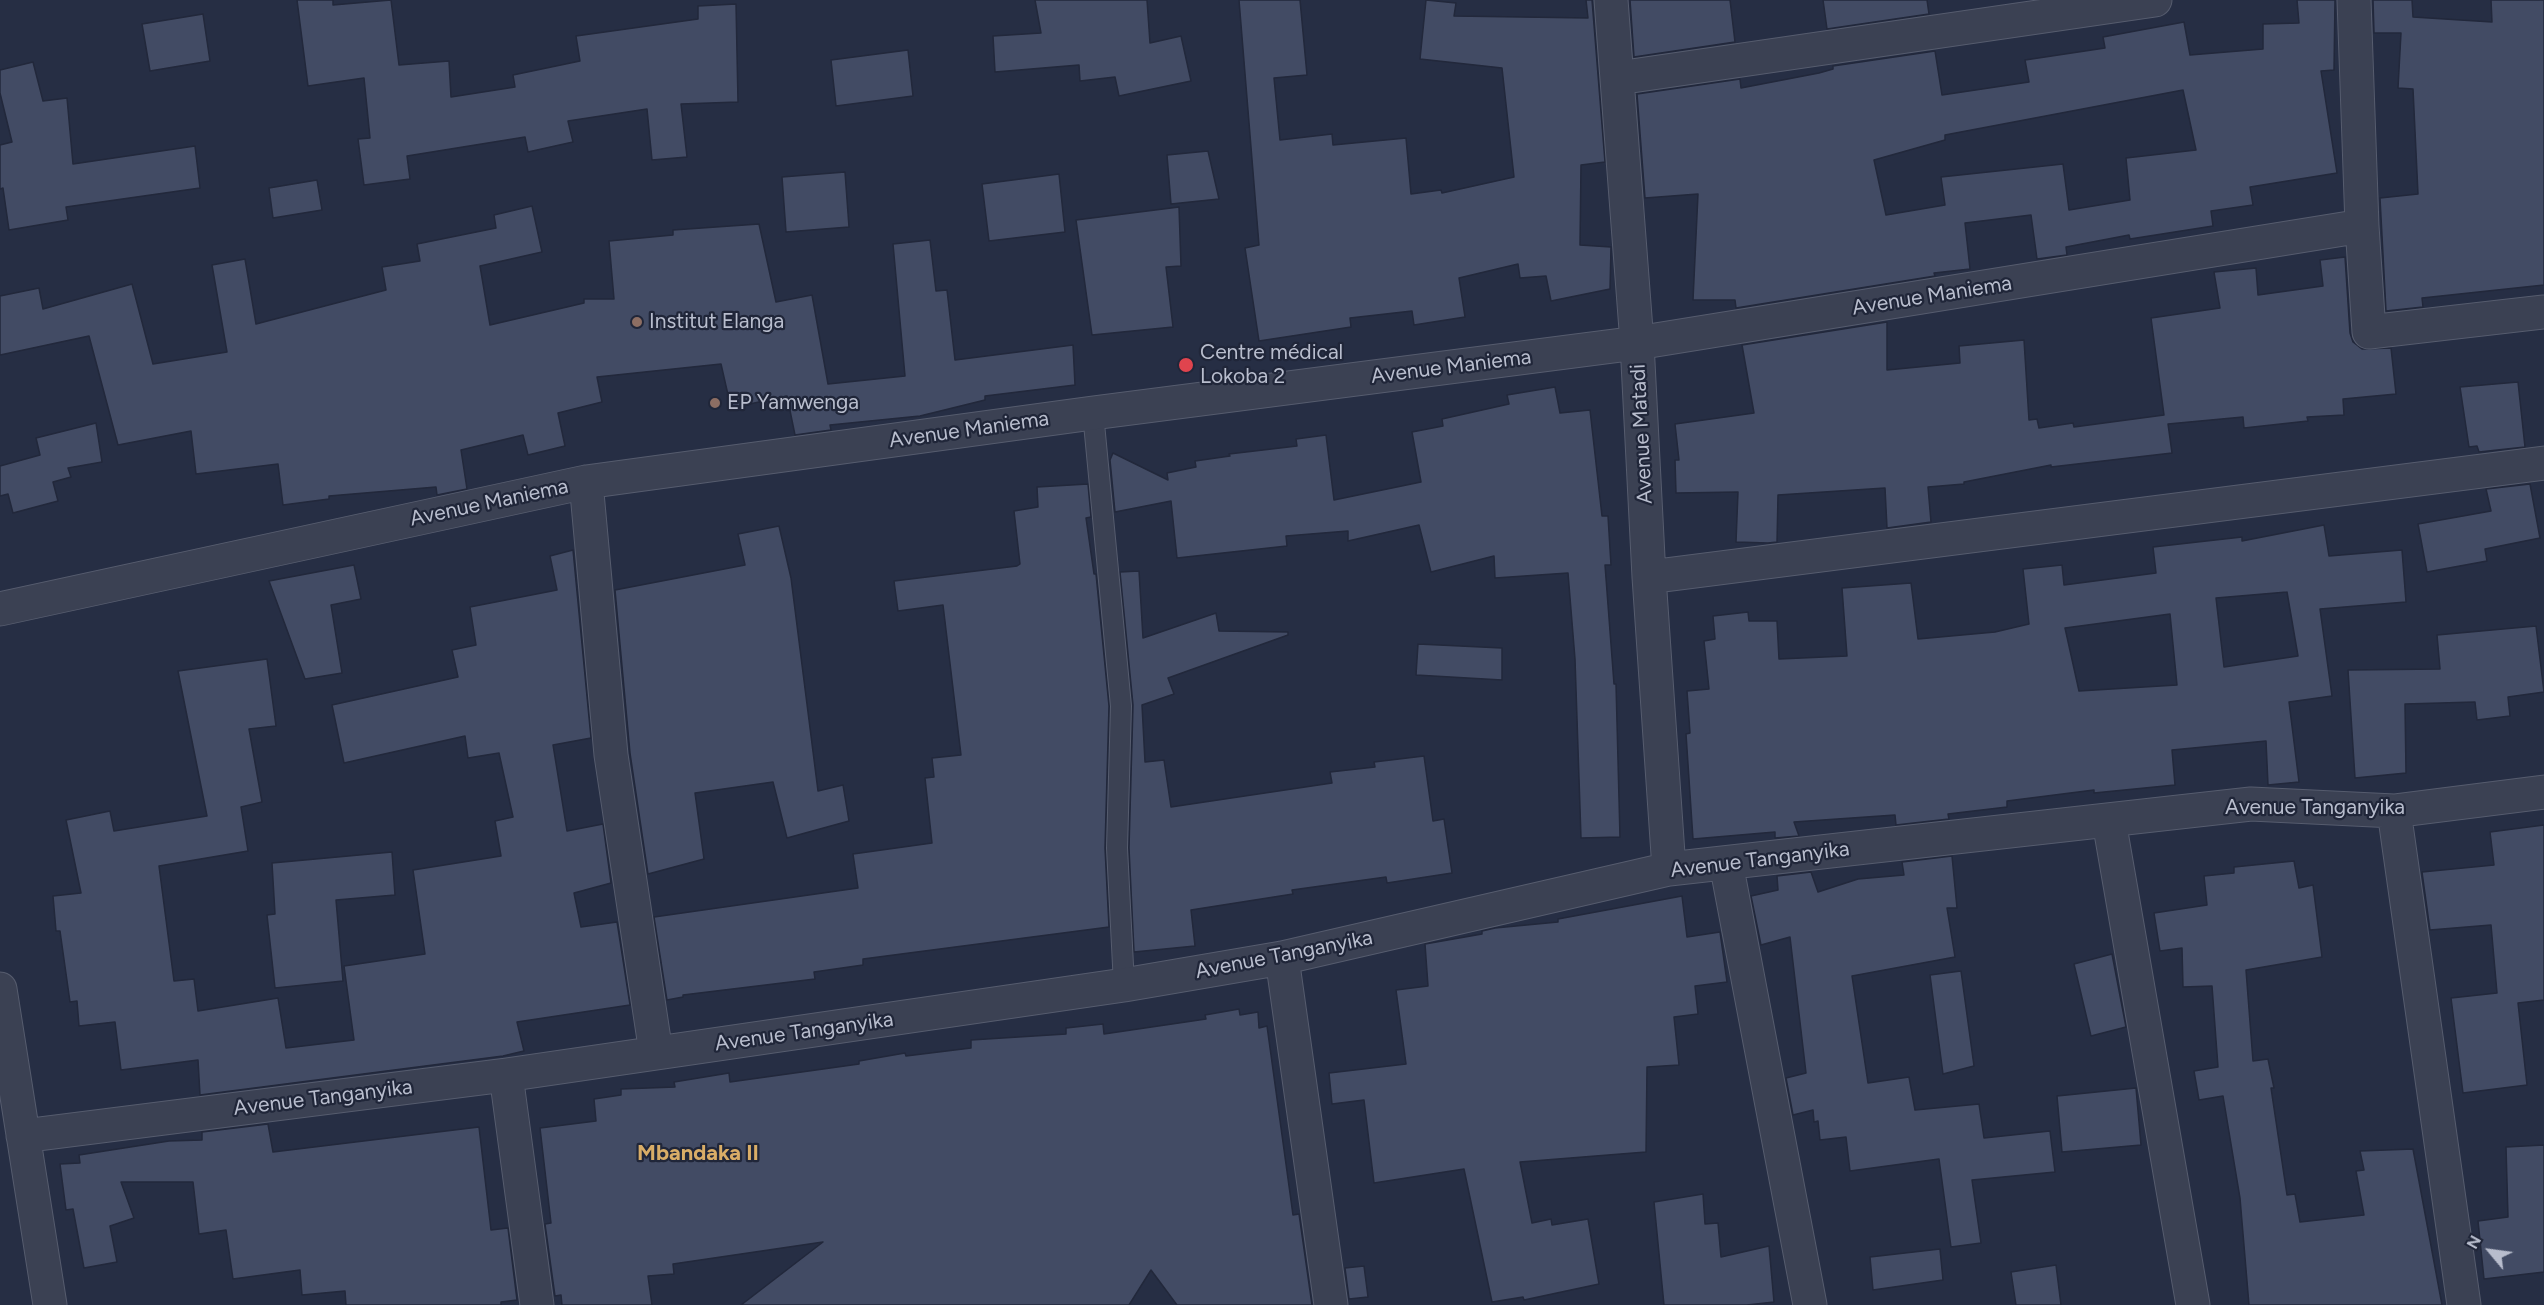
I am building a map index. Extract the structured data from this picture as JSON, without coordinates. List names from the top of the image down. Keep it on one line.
{"streets":{"street":["Avenue Maniema","Avenue Matadi","Avenue Tanganyika"]},"crossings":[["Avenue Maniema","Avenue Matadi"],["Avenue Matadi","Avenue Tanganyika"]],"districts":["Mbandaka II"],"places":["Institut Elanga","Centre médical Lokoba 2","EP Yamwenga"],"north":"top left"}
